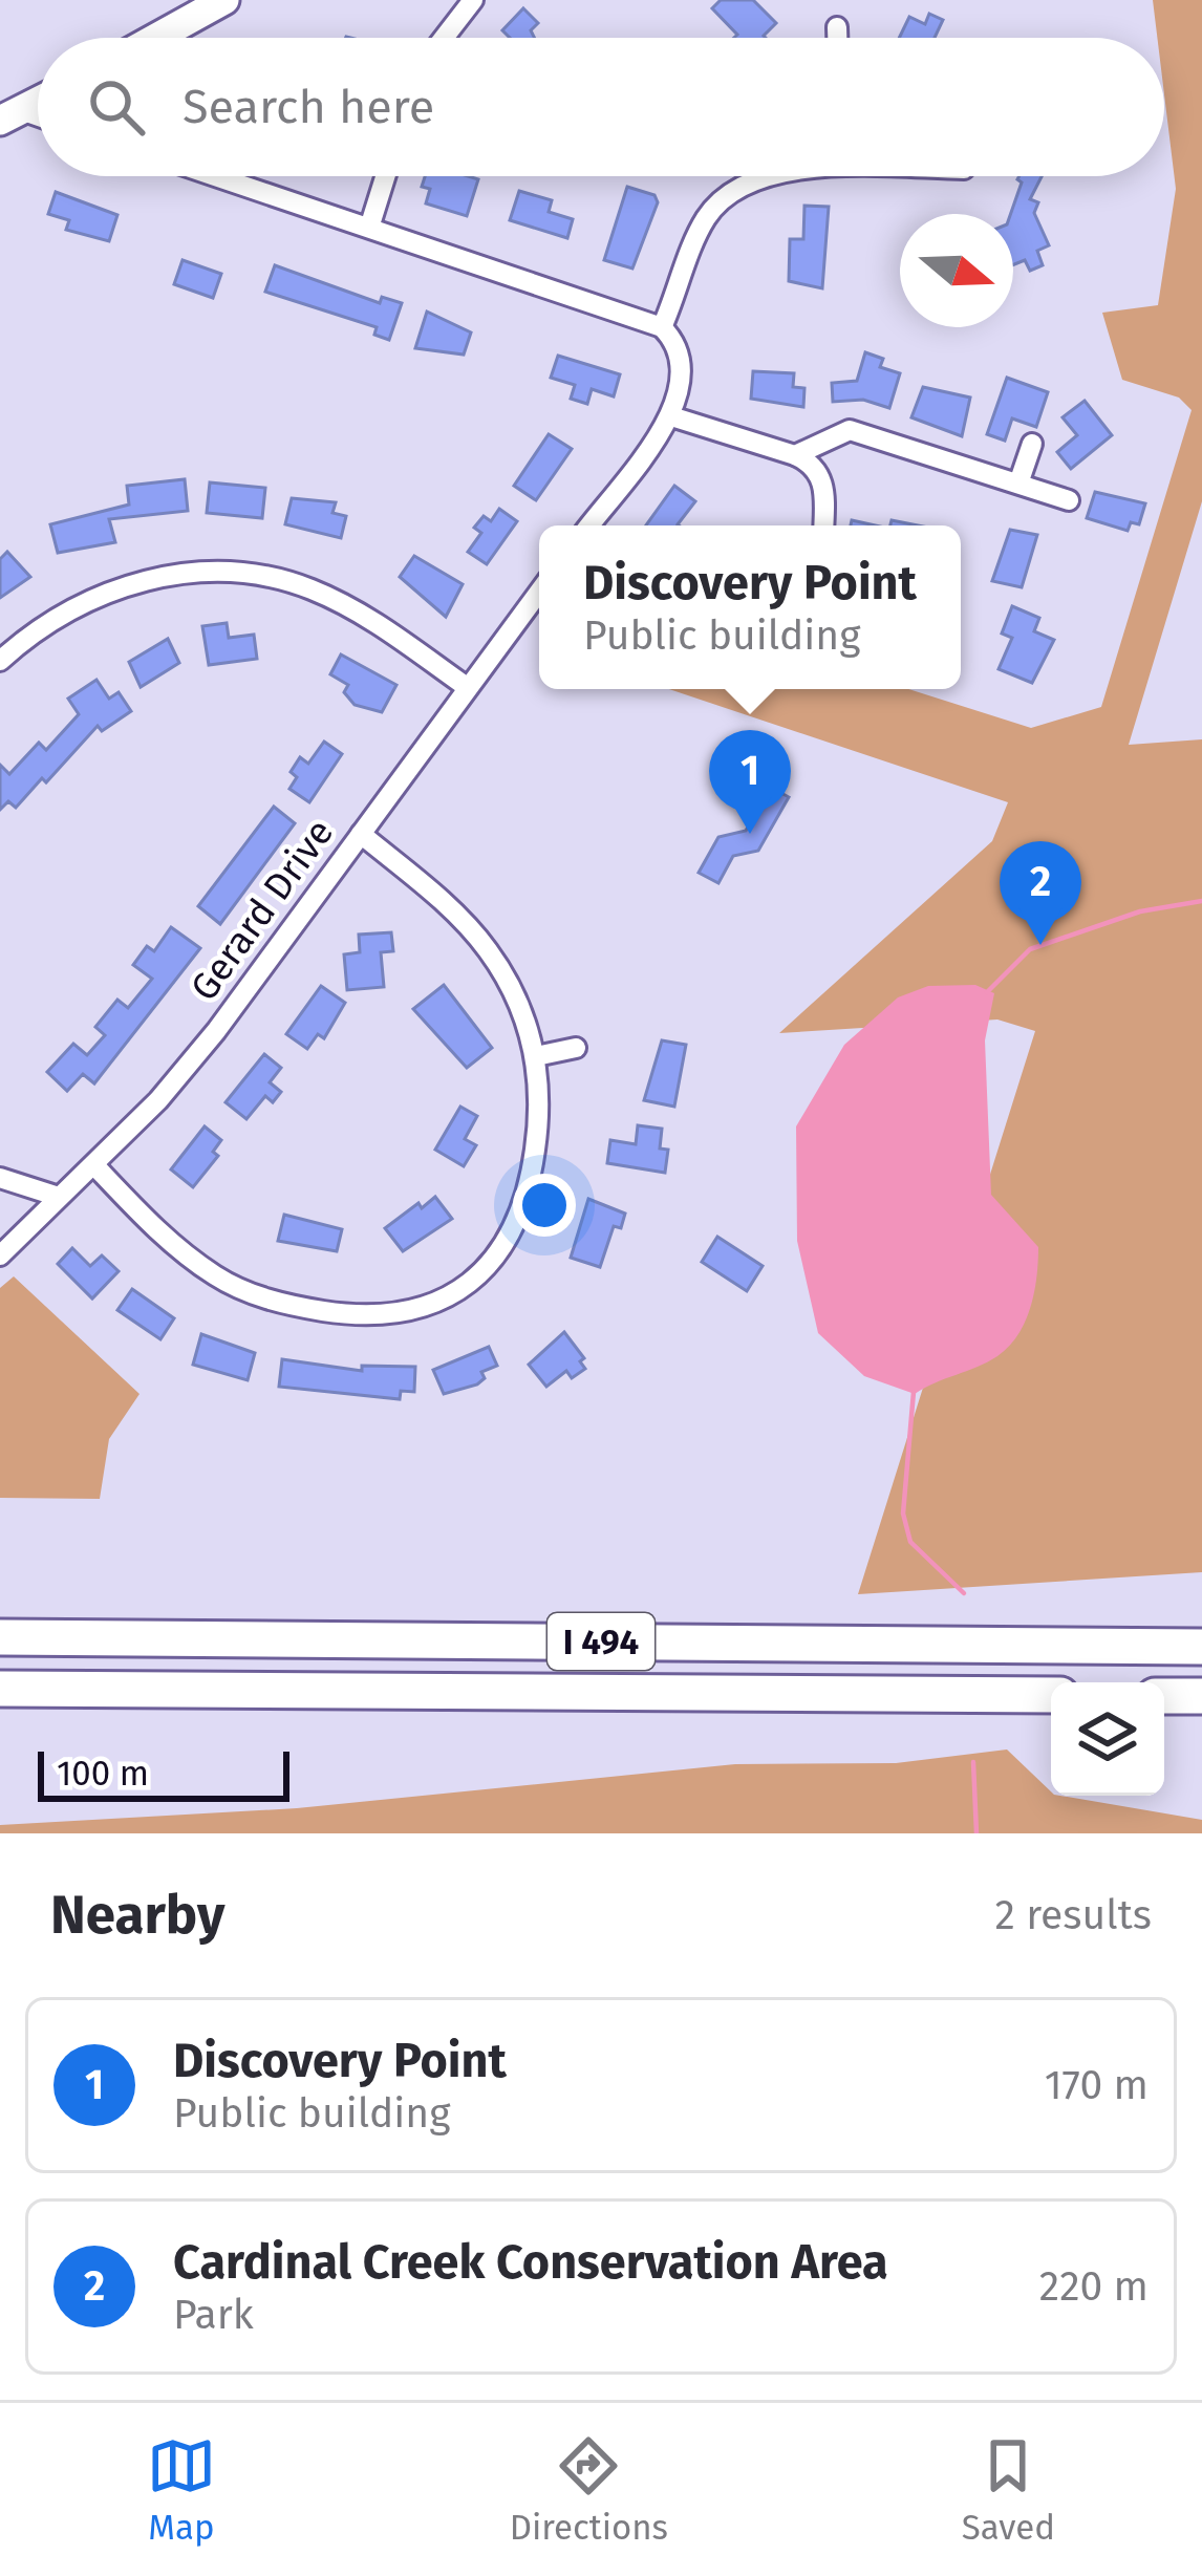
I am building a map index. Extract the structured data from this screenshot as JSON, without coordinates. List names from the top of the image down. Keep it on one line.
{"streets":{"highway":["I 494"],"street":["Gerard Drive"]},"scale_bar":"100 m","north":"right","page":{"search":"Search here","popup":["Discovery Point","Public building"],"pins":["1","2"],"scale":"100 m","heading":["Nearby","2 results"],"list":[{"mark":"1","name":"Discovery Point","note":"Public building","value":"170 m"},{"mark":"2","name":"Cardinal Creek Conservation Area","note":"Park","value":"220 m"}],"nav":["Map","Directions","Saved"]}}
